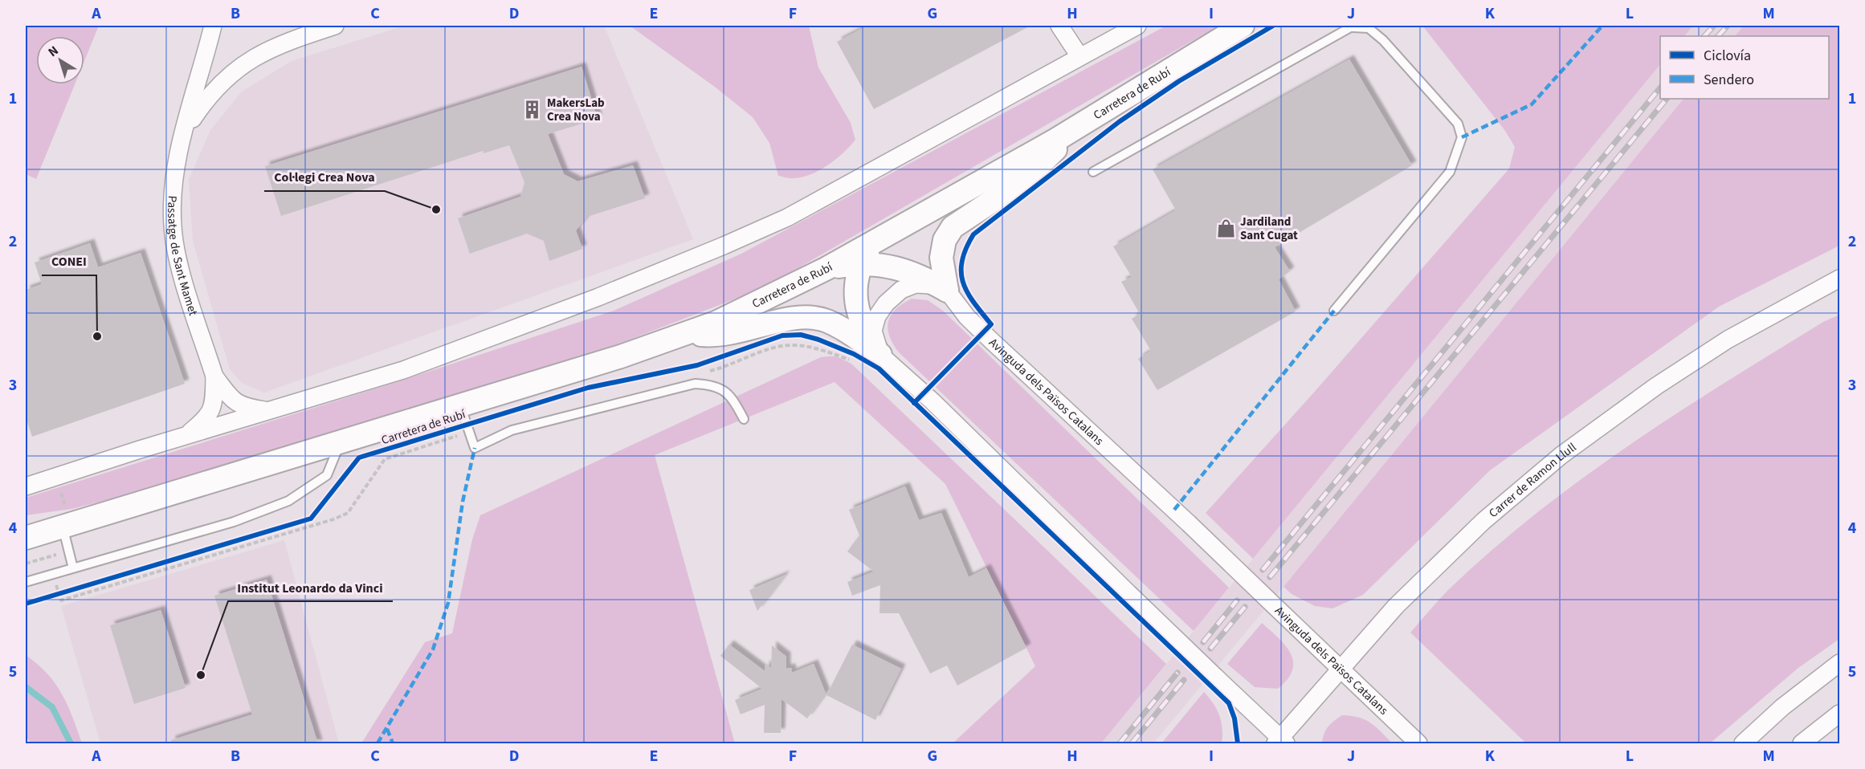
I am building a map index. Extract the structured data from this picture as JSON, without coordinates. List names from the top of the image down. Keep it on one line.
{"streets":{"main road":["Carretera de Rubí"],"street":["Passatge de Sant Mamet","Avinguda dels Països Catalans","Carrer de Ramon Llull"]},"crossings":[["Avinguda dels Països Catalans","Carrer de Ramon Llull"]],"places":{"building":["MakersLab Crea Nova"],"other":["Col·legi Crea Nova","CONEI","Institut Leonardo da Vinci"],"shop":["Jardiland Sant Cugat"]},"legend":["Ciclovía","Sendero"],"north":"top left","grid":{"columns":["A","B","C","D","E","F","G","H","I","J","K","L","M"],"rows":["1","2","3","4","5"]}}
